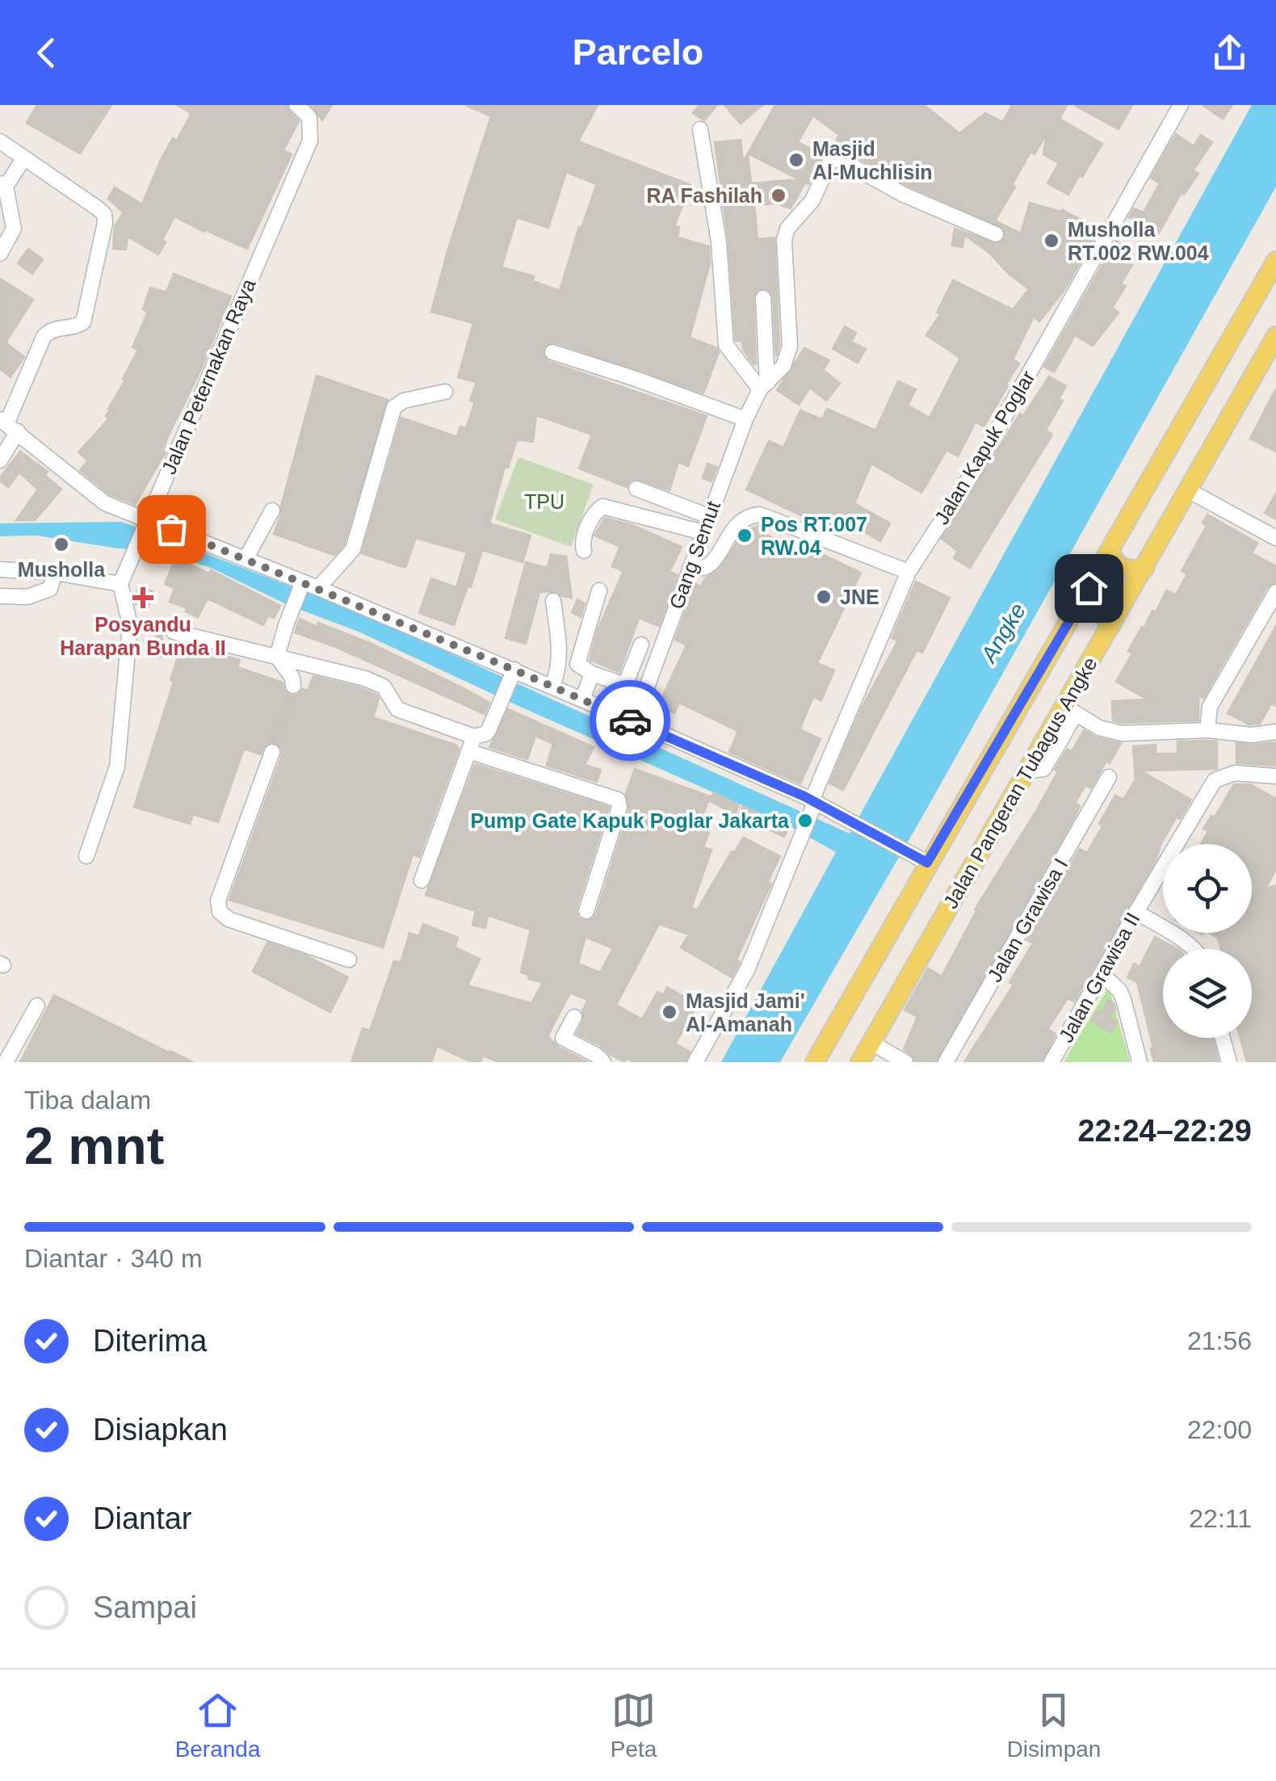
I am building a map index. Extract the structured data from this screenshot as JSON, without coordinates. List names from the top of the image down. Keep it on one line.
{"streets":{"main road":["Jalan Pangeran Tubagus Angke"],"street":["Jalan Peternakan Raya","Jalan Kapuk Poglar","Gang Semut","Jalan Grawisa I","Jalan Grawisa II"]},"water":["Angke"],"parks":["TPU"],"places":{"other":["Masjid Al-Muchlisin","RA Fashilah","Musholla RT.002 RW.004","Pos RT.007 RW.04","Musholla","JNE","Pump Gate Kapuk Poglar Jakarta","Masjid Jami' Al-Amanah"],"health":["Posyandu Harapan Bunda II"]},"page":{"header":"Parcelo","heading":["2 mnt","Tiba dalam","22:24–22:29"],"bar":"Diantar · 340 m","list":[["Diterima","21:56"],["Disiapkan","22:00"],["Diantar","22:11"],"Sampai"],"tabs":["Beranda","Peta","Disimpan"]}}
